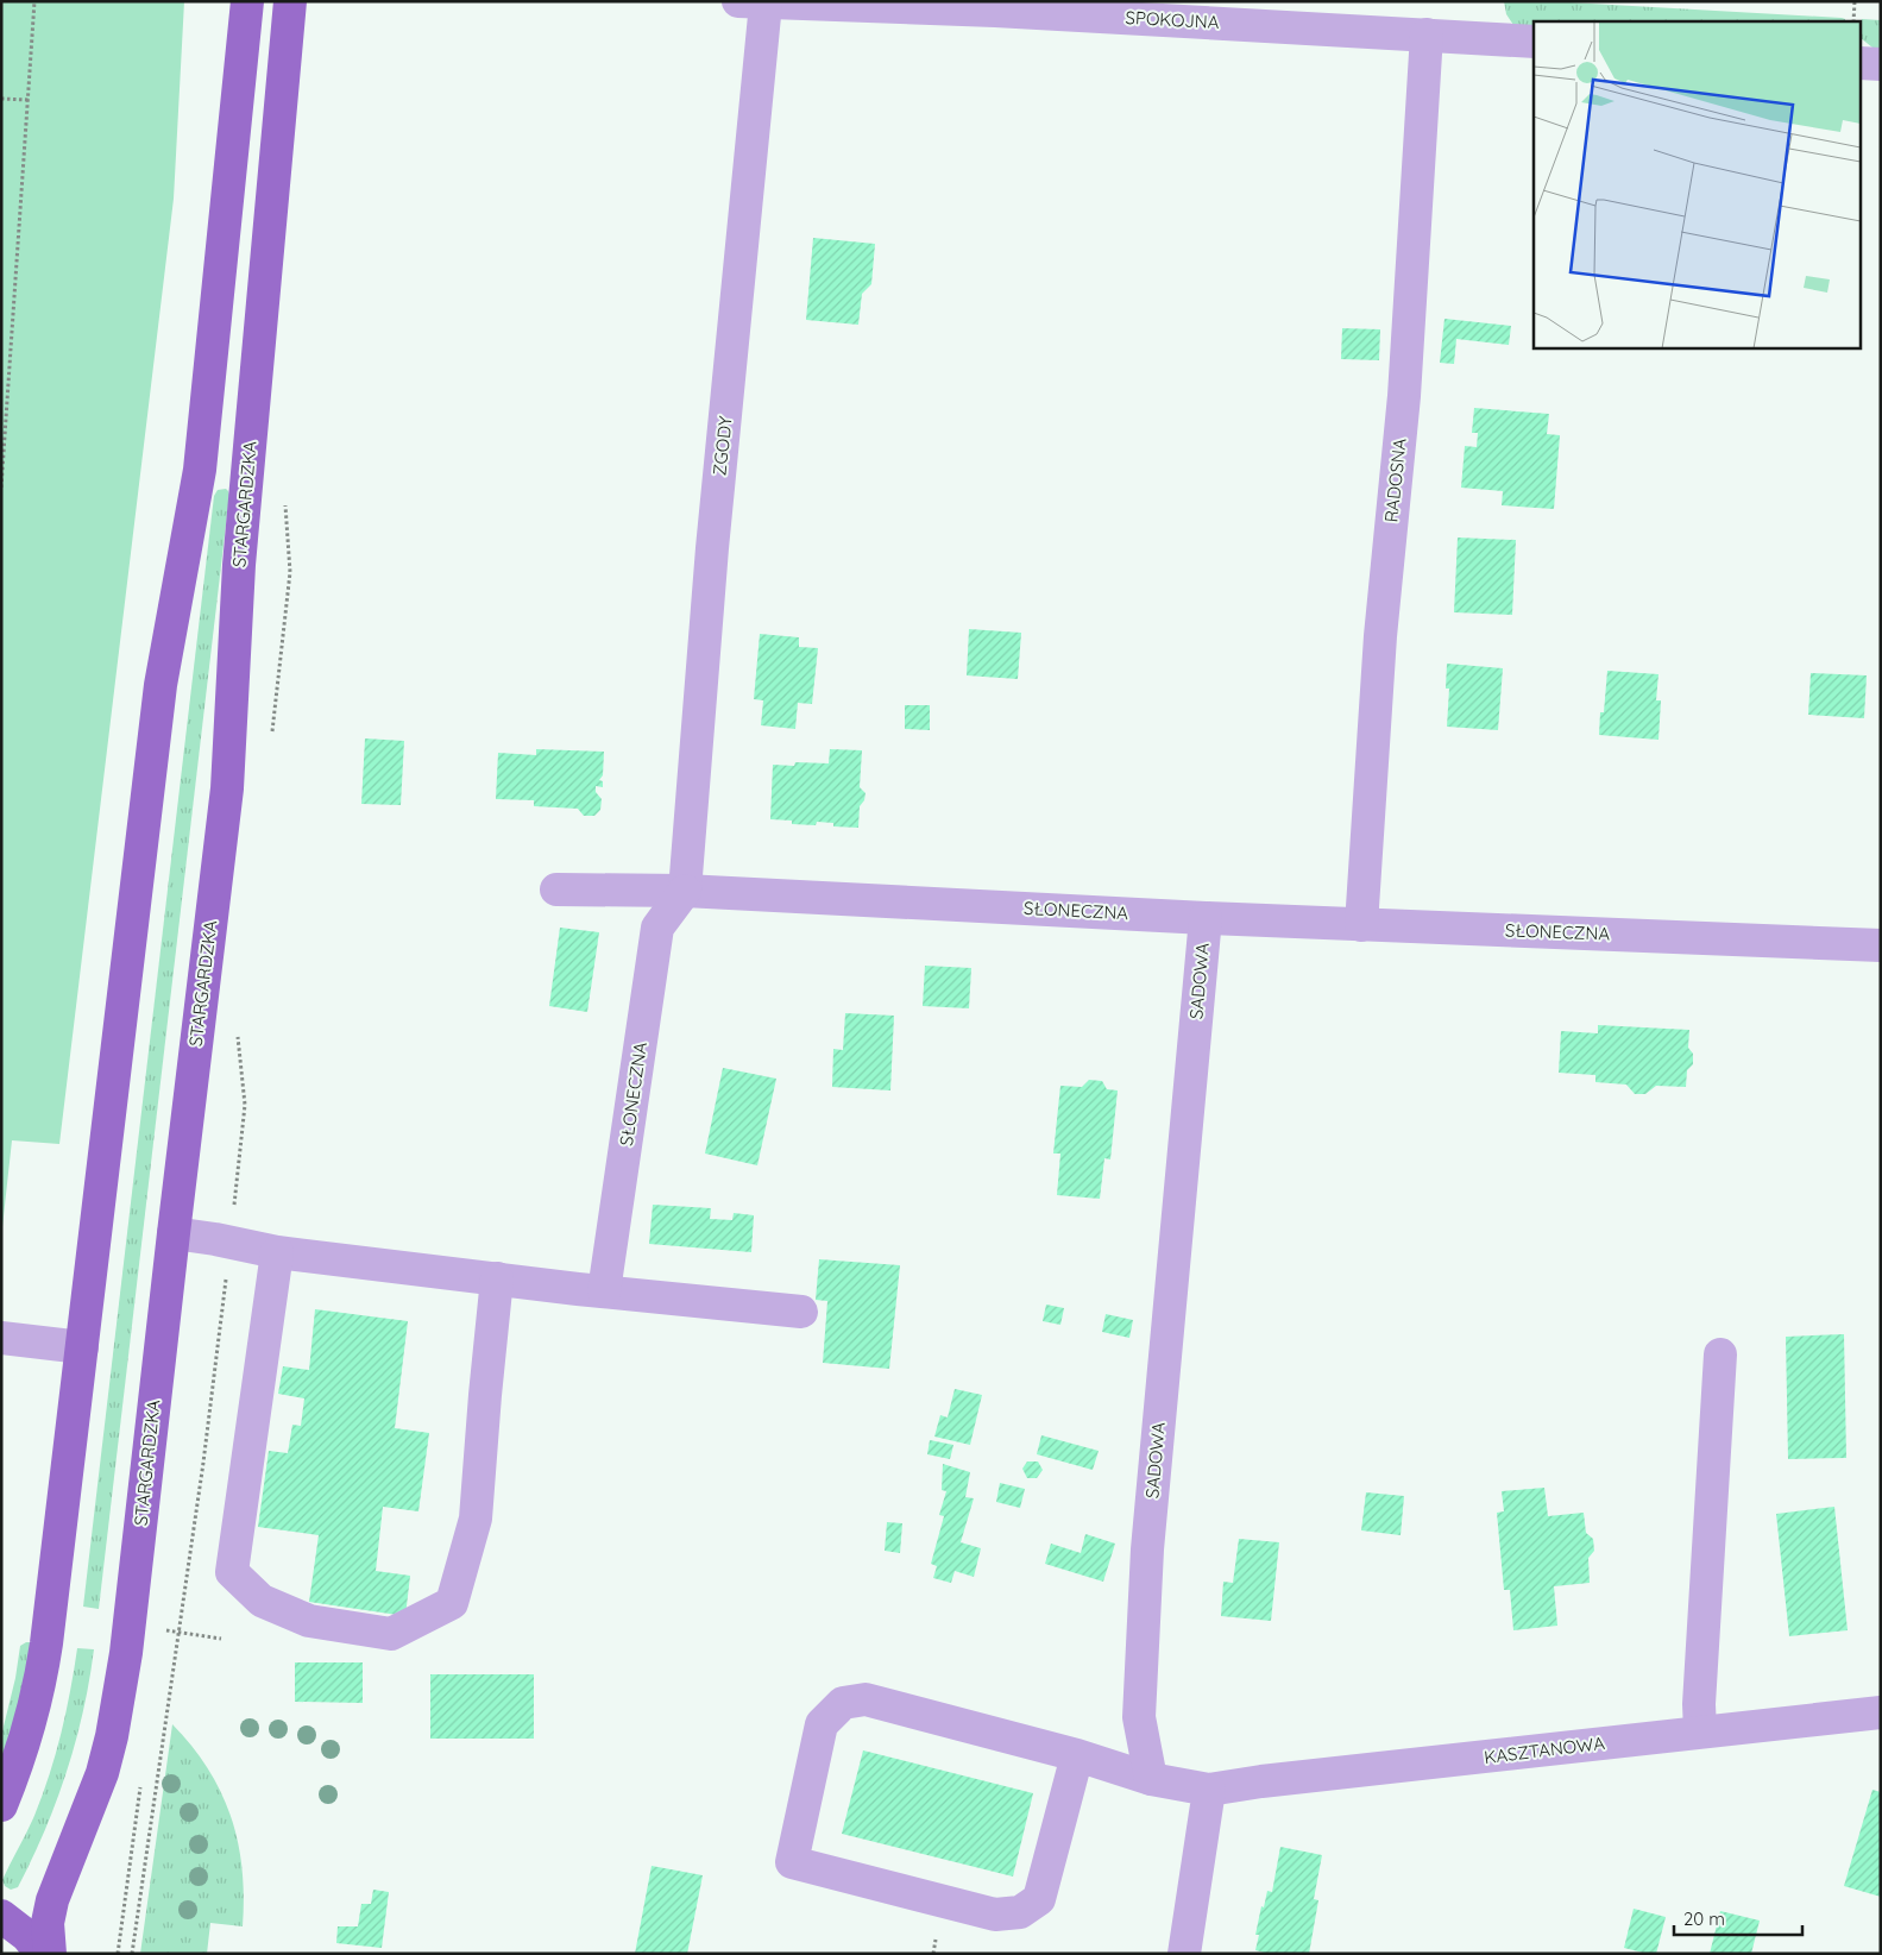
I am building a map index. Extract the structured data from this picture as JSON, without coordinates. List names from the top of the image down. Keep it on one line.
{"streets":{"main road":["STARGARDZKA"],"street":["SPOKOJNA","ZGODY","RADOSNA","SŁONECZNA","SADOWA","KASZTANOWA"]},"crossings":[["SPOKOJNA","ZGODY"],["SPOKOJNA","RADOSNA"],["ZGODY","SŁONECZNA"],["RADOSNA","SŁONECZNA"],["SŁONECZNA","SADOWA"]],"scale_bar":"20 m"}
